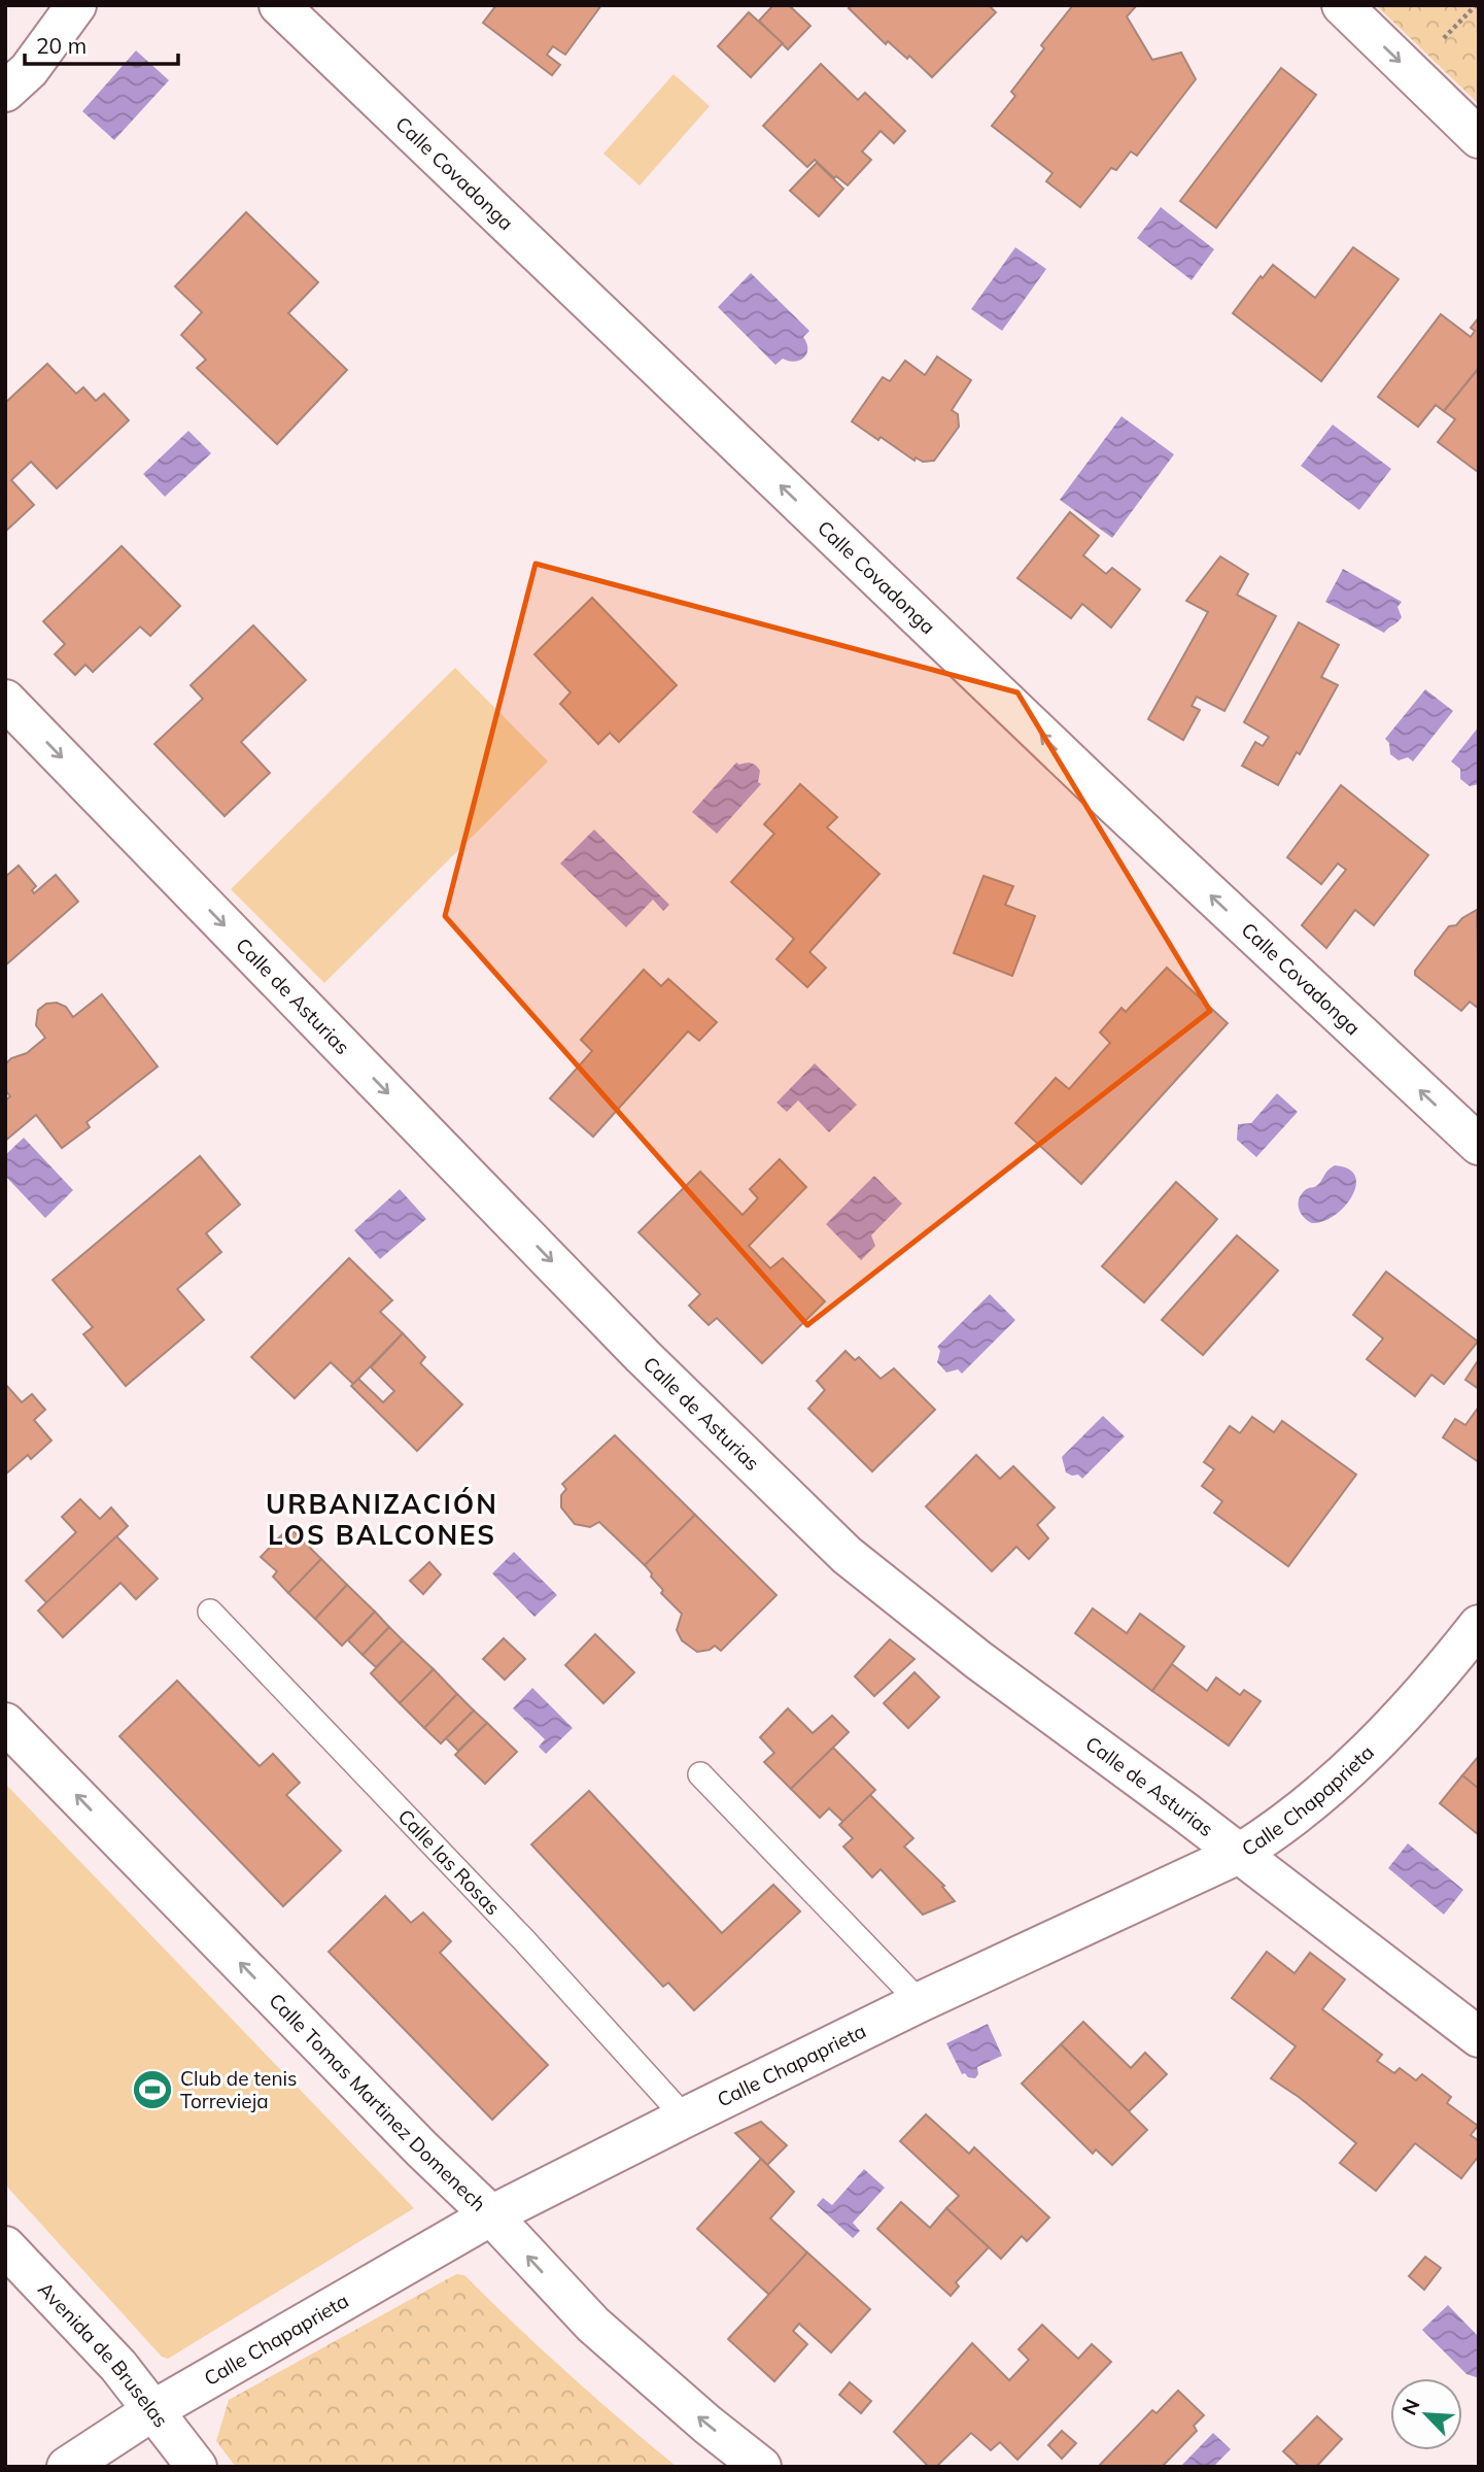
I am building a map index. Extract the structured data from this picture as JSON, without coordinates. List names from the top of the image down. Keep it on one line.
{"streets":{"street":["Calle Covadonga","Calle de Asturias","Calle Chapaprieta","Calle Tomas Martinez Domenech","Avenida de Bruselas"],"lane":["Calle las Rosas"]},"crossings":[["Calle de Asturias","Calle Chapaprieta"],["Calle Chapaprieta","Calle las Rosas"],["Calle Chapaprieta","Calle Tomas Martinez Domenech"],["Calle Chapaprieta","Avenida de Bruselas"]],"one_way":["Calle Covadonga","Calle de Asturias","Calle Tomas Martinez Domenech"],"districts":["URBANIZACIÓN LOS BALCONES"],"places":{"sports":["Club de tenis Torrevieja"]},"scale_bar":"20 m","north":"top left"}
